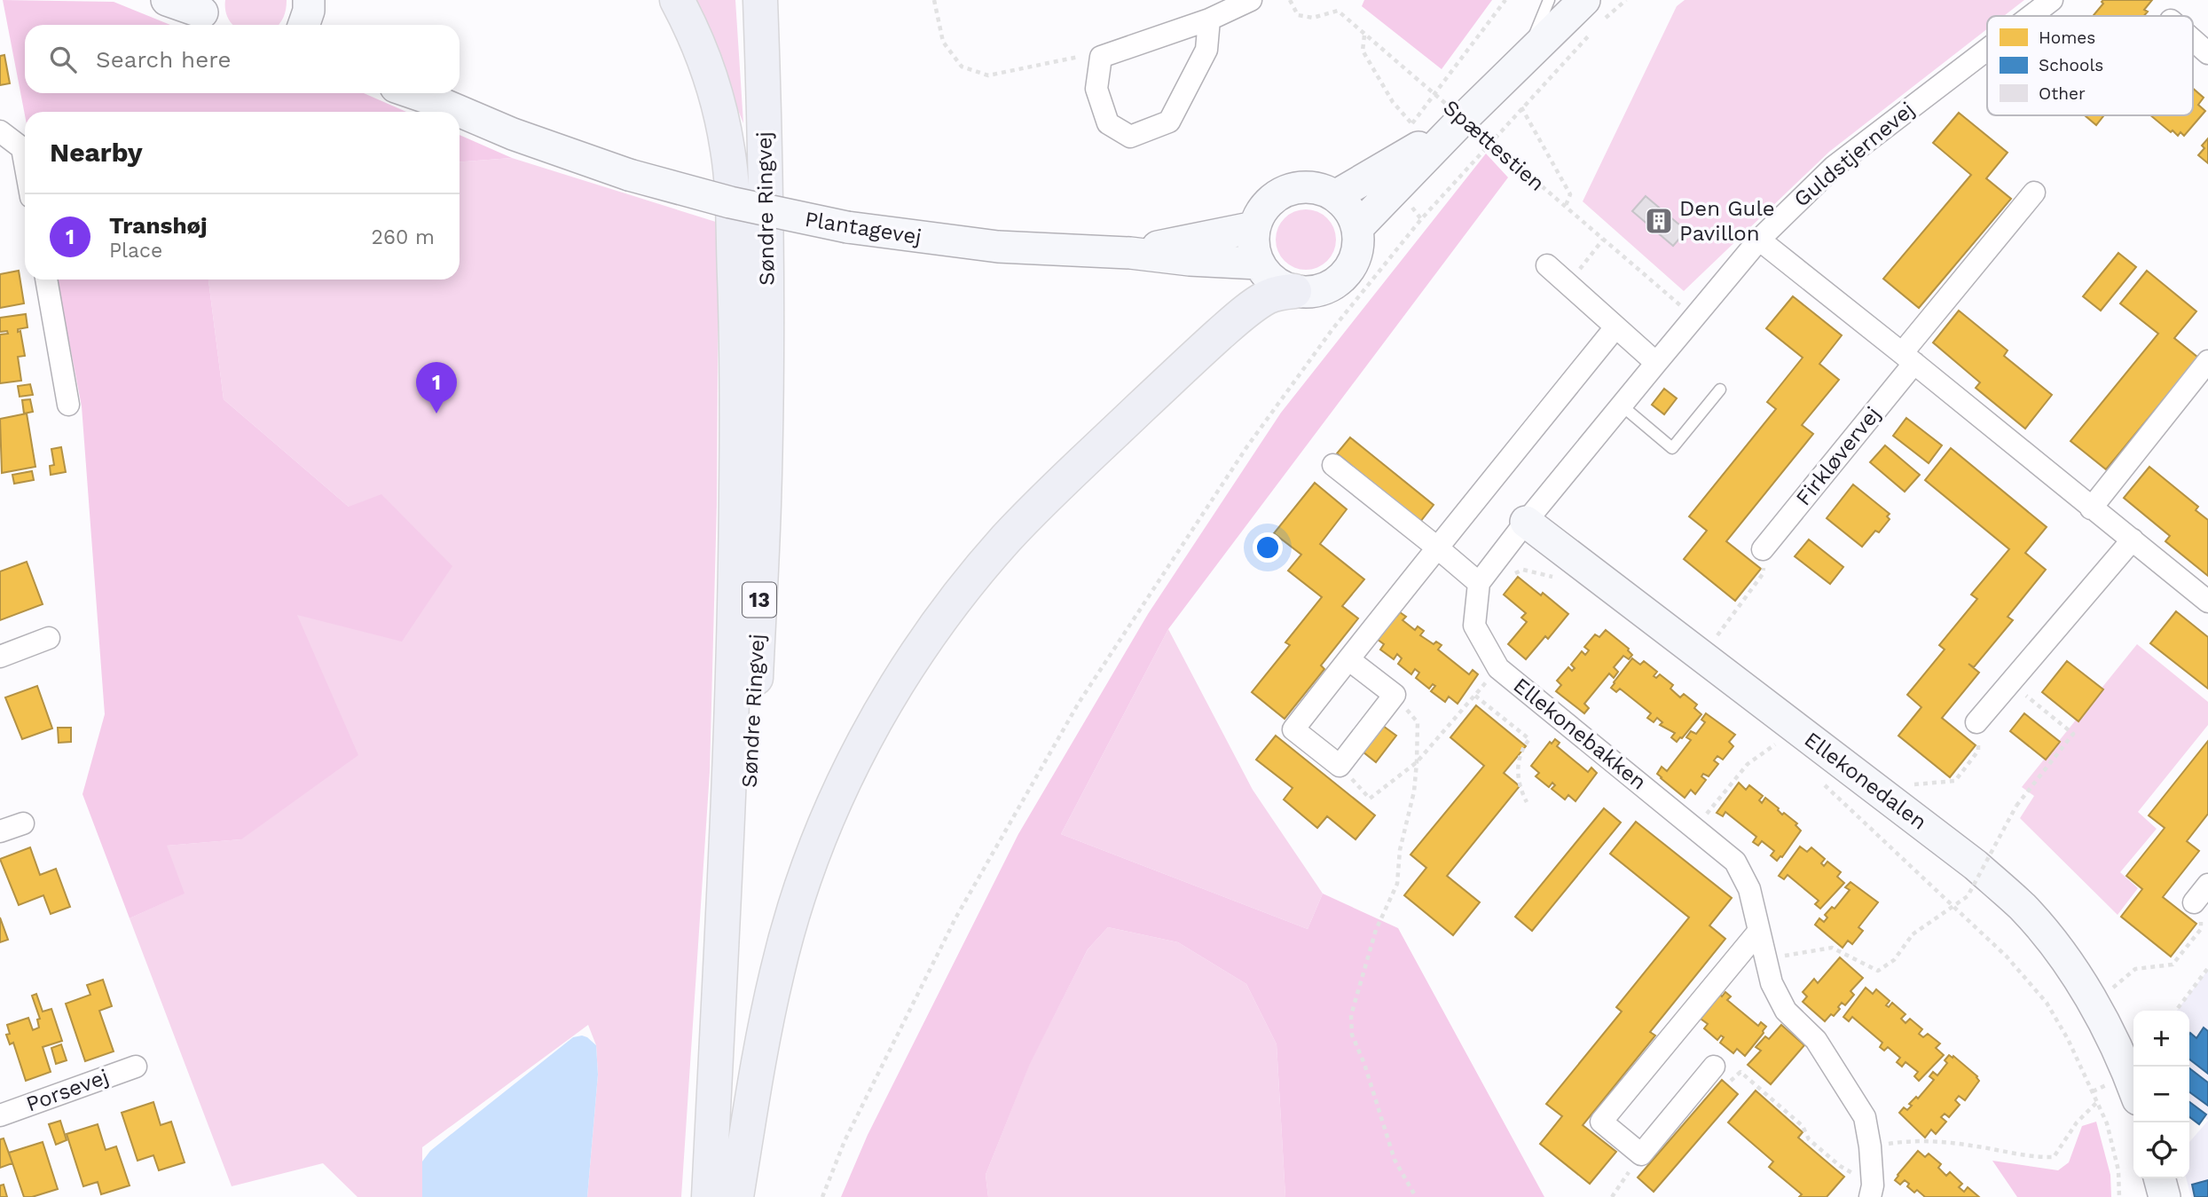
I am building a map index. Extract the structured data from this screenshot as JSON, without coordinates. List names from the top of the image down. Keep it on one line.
{"streets":{"main road":["Søndre Ringvej","13"],"street":["Guldstjernevej","Plantagevej","Firkløvervej","Ellekonebakken","Ellekonedalen","Porsevej"],"path":["Spættestien"]},"crossings":[["Spættestien","Guldstjernevej"],["Guldstjernevej","Ellekonedalen"]],"places":{"building":["Den Gule Pavillon"]},"legend":["Homes","Schools","Other"],"page":{"search":"Search here","heading":"Nearby","list":[{"mark":"1","name":"Transhøj","note":"Place","value":"260 m"}],"pins":"1","map_buttons":["+","−"]}}
